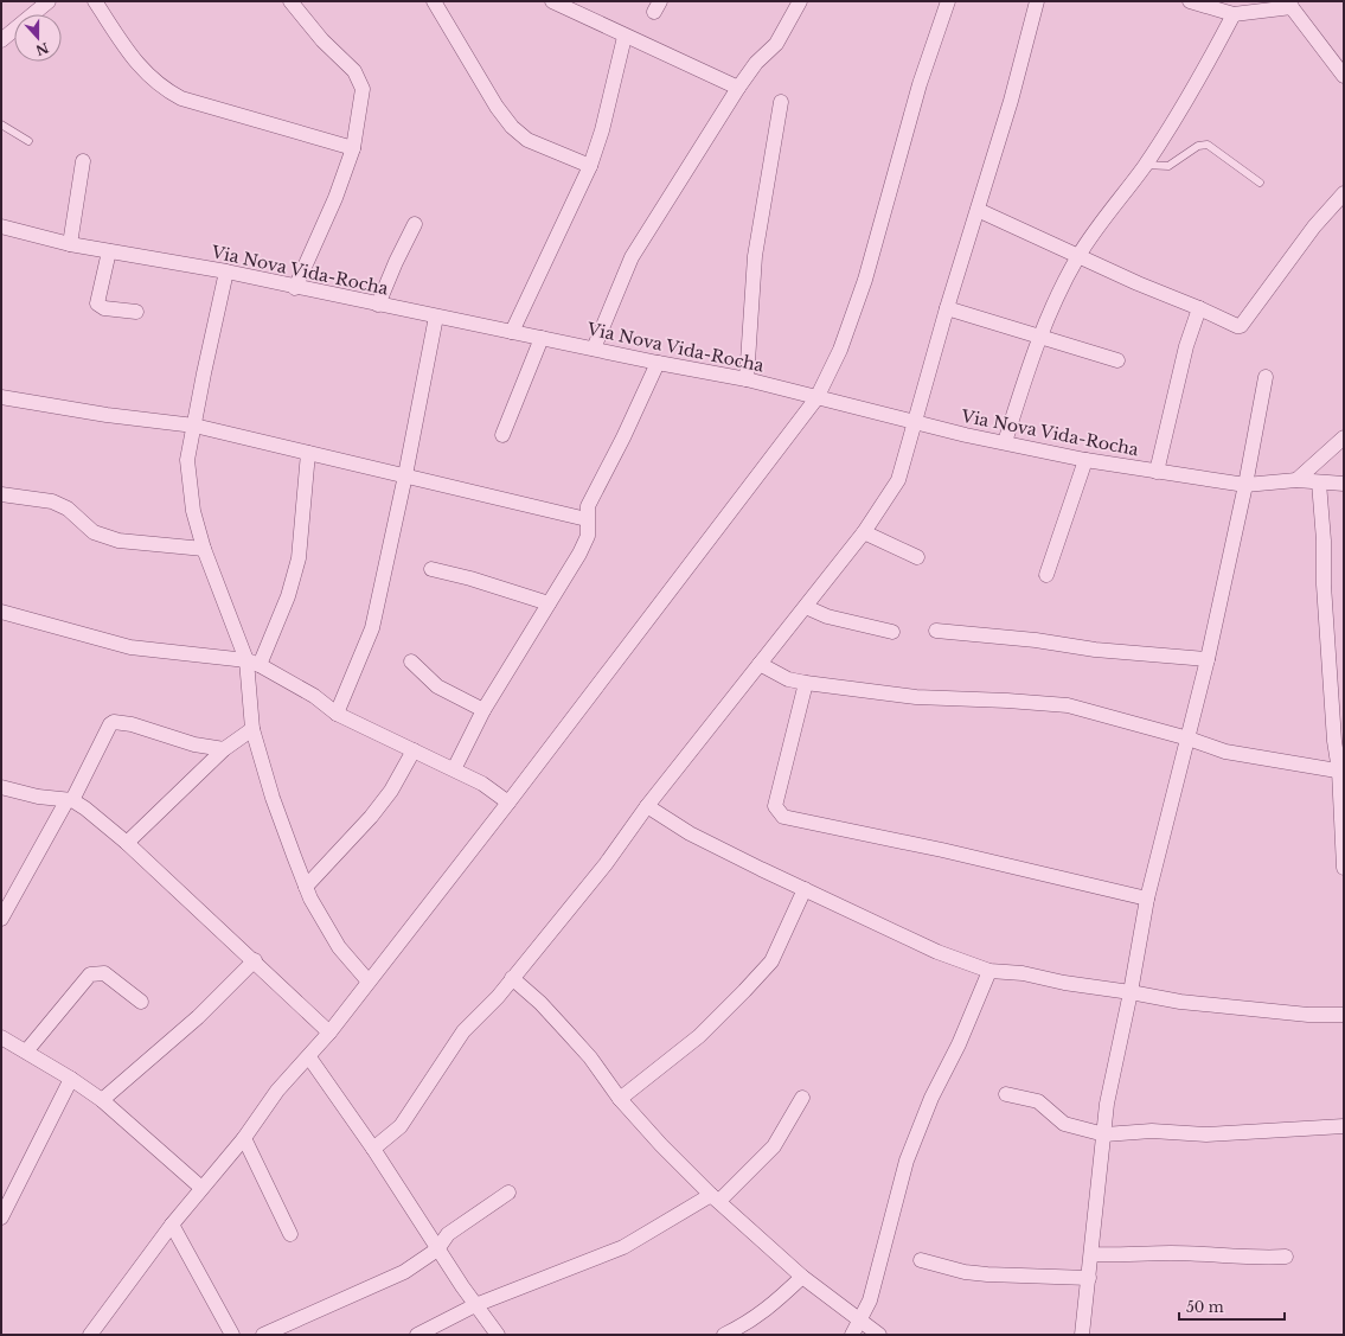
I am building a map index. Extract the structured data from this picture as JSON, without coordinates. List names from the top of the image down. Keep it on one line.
{"streets":{"street":["Via Nova Vida-Rocha"]},"scale_bar":"50 m","north":"bottom"}
